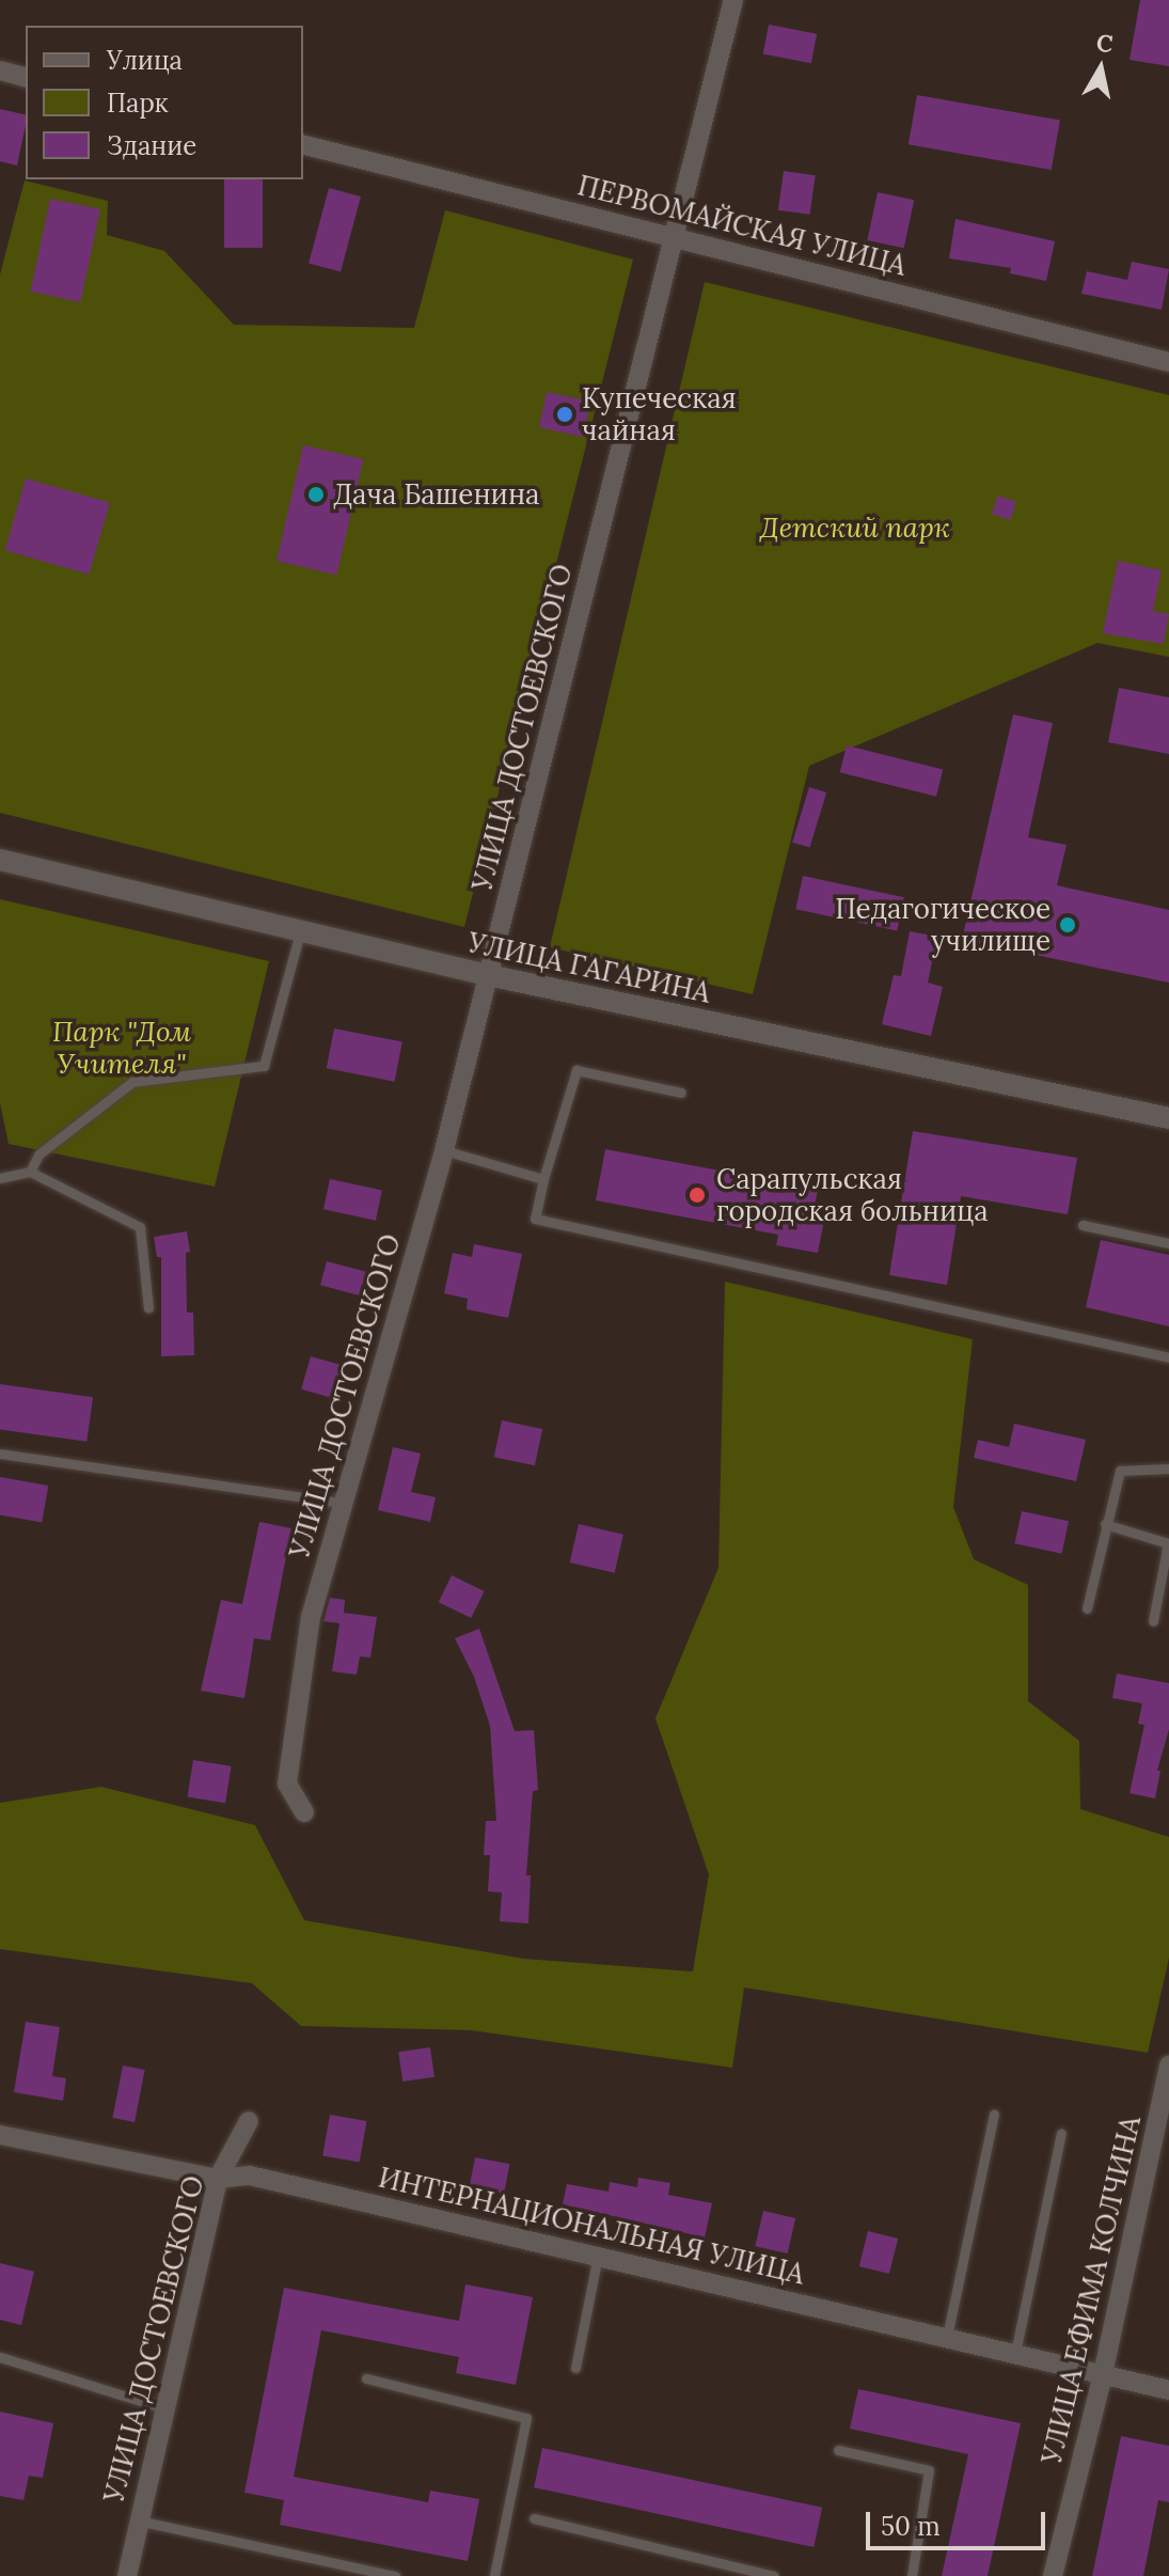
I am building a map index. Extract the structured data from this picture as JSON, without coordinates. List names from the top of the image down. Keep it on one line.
{"streets":{"street":["ПЕРВОМАЙСКАЯ УЛИЦА","УЛИЦА ДОСТОЕВСКОГО","УЛИЦА ГАГАРИНА","ИНТЕРНАЦИОНАЛЬНАЯ УЛИЦА","УЛИЦА ЕФИМА КОЛЧИНА"]},"crossings":[["ПЕРВОМАЙСКАЯ УЛИЦА","УЛИЦА ДОСТОЕВСКОГО"],["УЛИЦА ДОСТОЕВСКОГО","УЛИЦА ГАГАРИНА"],["УЛИЦА ДОСТОЕВСКОГО","ИНТЕРНАЦИОНАЛЬНАЯ УЛИЦА"],["ИНТЕРНАЦИОНАЛЬНАЯ УЛИЦА","УЛИЦА ЕФИМА КОЛЧИНА"]],"parks":["Детский парк","Парк \"Дом Учителя\""],"places":["Купеческая чайная","Дача Башенина","Педагогическое училище","Сарапульская городская больница"],"legend":["Улица","Парк","Здание"],"scale_bar":"50 m","north":"top"}
